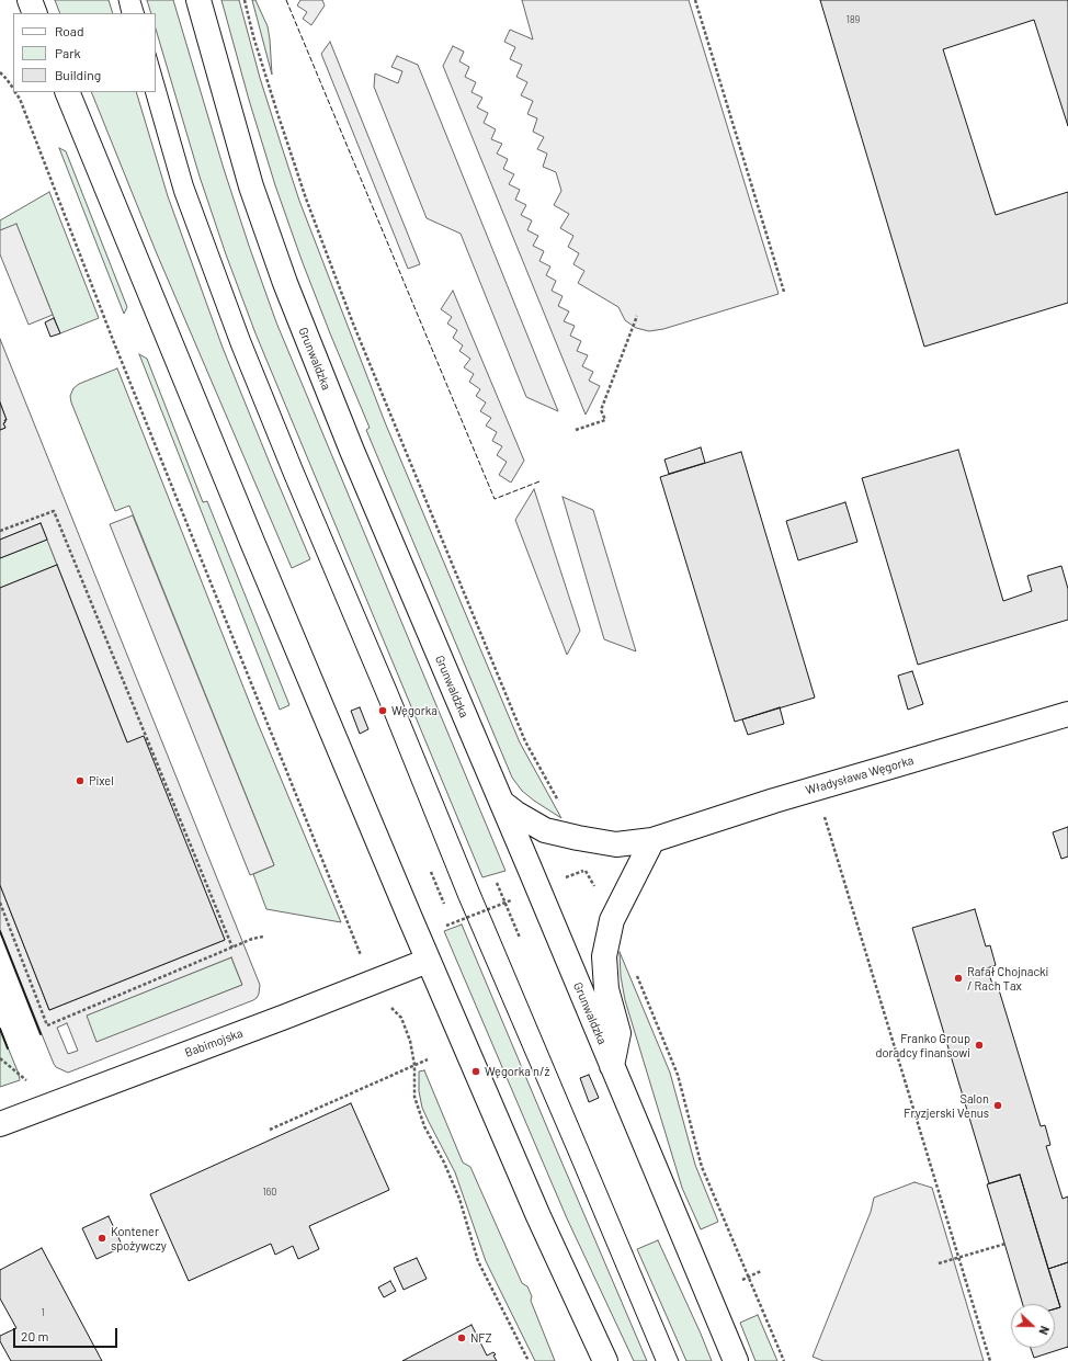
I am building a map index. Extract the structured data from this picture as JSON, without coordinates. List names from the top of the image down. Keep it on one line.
{"streets":{"street":["Grunwaldzka","Władysława Węgorka","Babimojska"]},"crossings":[["Grunwaldzka","Władysława Węgorka"]],"places":["Węgorka","Pixel","Rafał Chojnacki / Rach Tax","Franko Group doradcy finansowi","Węgorka n/ż","Salon Fryzjerski Venus","Kontener spożywczy","NFZ"],"house_numbers":["189","160","1"],"legend":["Road","Park","Building"],"scale_bar":"20 m","north":"right"}
